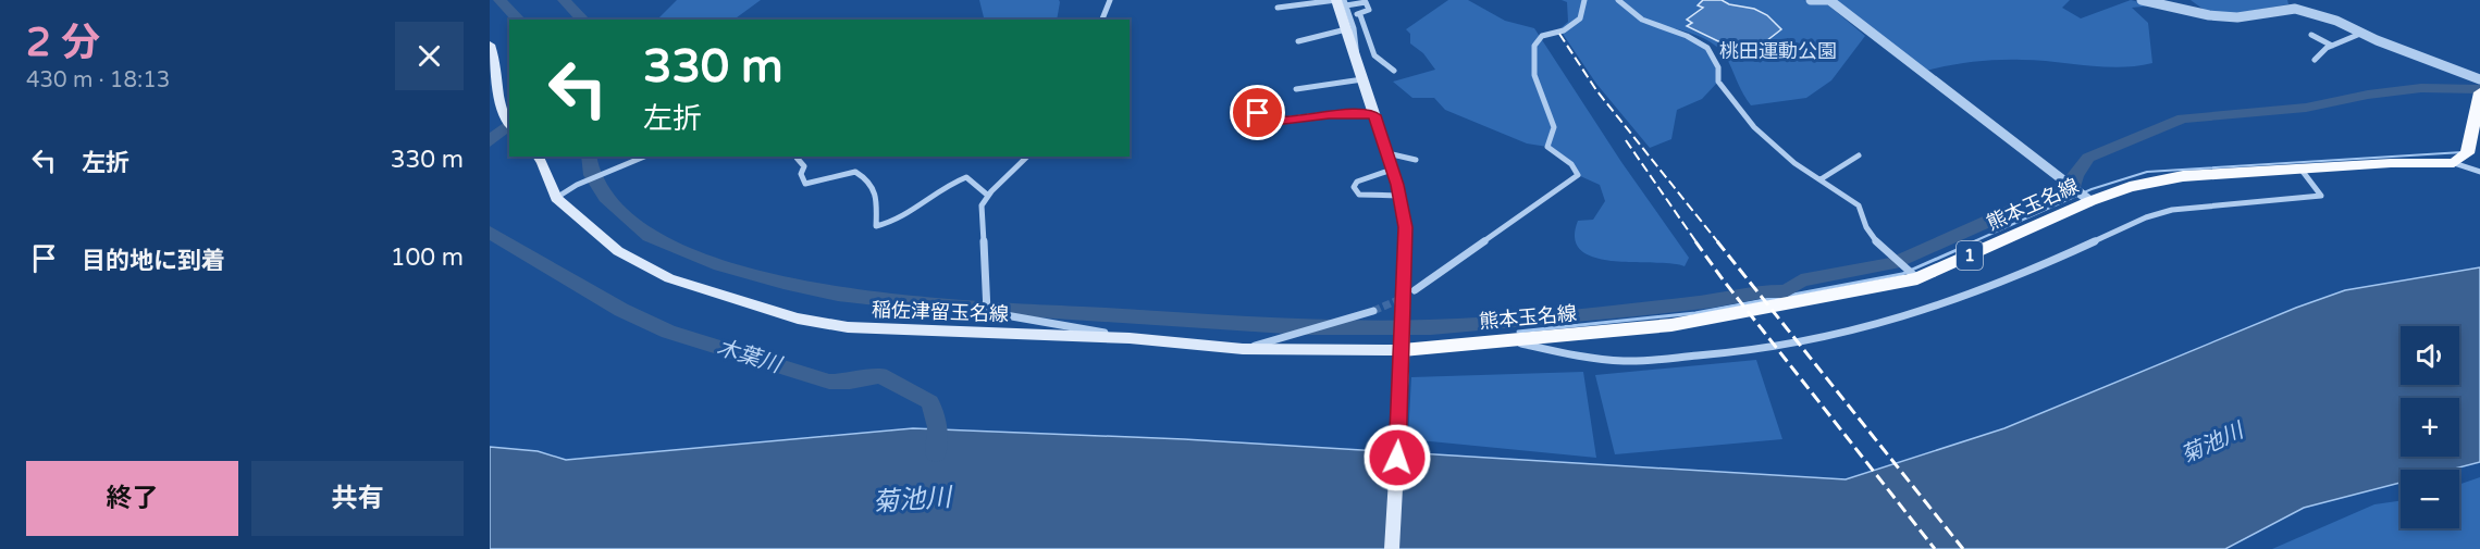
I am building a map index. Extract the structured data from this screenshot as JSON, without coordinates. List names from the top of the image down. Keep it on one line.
{"streets":{"main road":["熊本玉名線","1","稲佐津留玉名線"]},"crossings":[["熊本玉名線","稲佐津留玉名線"]],"water":["木葉川","菊池川"],"parks":["桃田運動公園"],"page":{"heading":["2 分","430 m · 18:13"],"turn":["330 m","左折"],"list":[{"name":"左折","value":"330 m"},{"name":"目的地に到着","value":"100 m"}],"map_buttons":["+","−"],"buttons":["終了","共有"]}}
